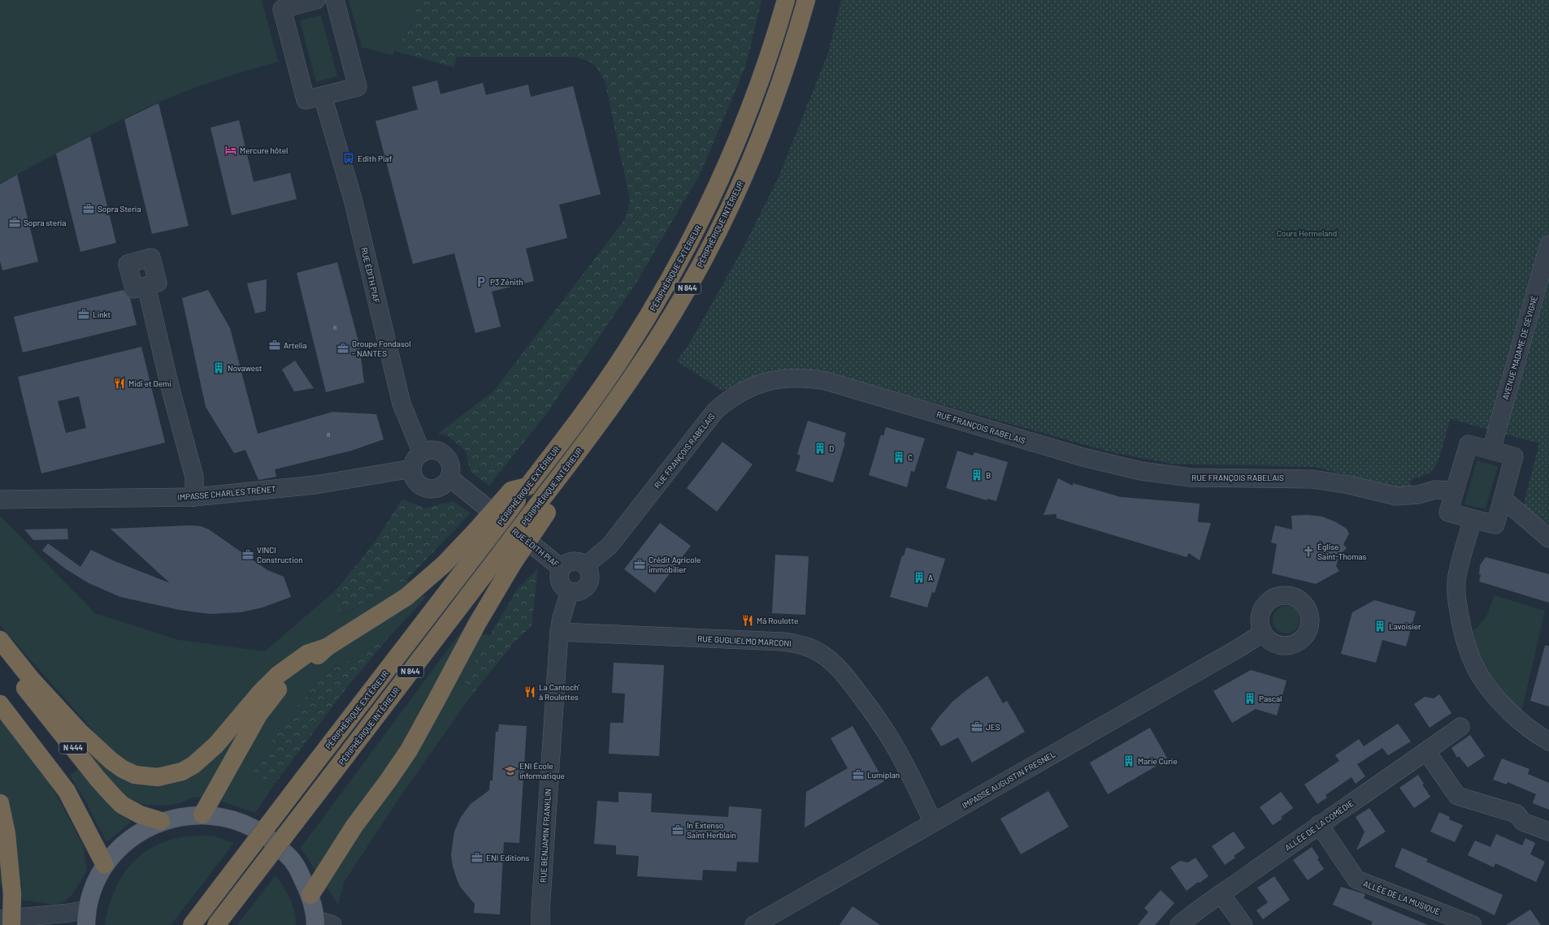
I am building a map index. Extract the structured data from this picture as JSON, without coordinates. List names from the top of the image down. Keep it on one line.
{"streets":{"highway":["PÉRIPHÉRIQUE INTÉRIEUR","PÉRIPHÉRIQUE EXTÉRIEUR","N 844","N 444"],"street":["RUE ÉDITH PIAF","AVENUE MADAME DE SÉVIGNÉ","RUE FRANÇOIS RABELAIS","IMPASSE CHARLES TRÉNET","RUE GUGLIELMO MARCONI","IMPASSE AUGUSTIN FRESNEL","ALLÉE DE LA COMÉDIE","RUE BENJAMIN FRANKLIN","ALLÉE DE LA MUSIQUE"]},"crossings":[["RUE ÉDITH PIAF","RUE FRANÇOIS RABELAIS"],["RUE ÉDITH PIAF","IMPASSE CHARLES TRÉNET"],["RUE ÉDITH PIAF","RUE BENJAMIN FRANKLIN"],["RUE FRANÇOIS RABELAIS","RUE BENJAMIN FRANKLIN"],["RUE GUGLIELMO MARCONI","IMPASSE AUGUSTIN FRESNEL"],["RUE GUGLIELMO MARCONI","RUE BENJAMIN FRANKLIN"],["ALLÉE DE LA COMÉDIE","ALLÉE DE LA MUSIQUE"]],"parks":["Cours Hermeland"],"places":{"hotel":["Mercure hôtel"],"bus stop":["Edith Piaf"],"office":["Sopra Steria","Sopra steria","Linkt","Artelia","Groupe Fondasol - NANTES","VINCI Construction","Crédit Agricole immobilier","JES","Lumiplan","In Extenso Saint Herblain","ENI Editions"],"parking":["P3 Zénith"],"building":["Novawest","D","C","B","A","Lavoisier","Pascal","Marie Curie"],"restaurant":["Midi et Demi","Mã Roulotte","La Cantoch' à Roulettes"],"church":["Église Saint-Thomas"],"school or university":["ENI École informatique"]},"house_numbers":["8","8"]}
